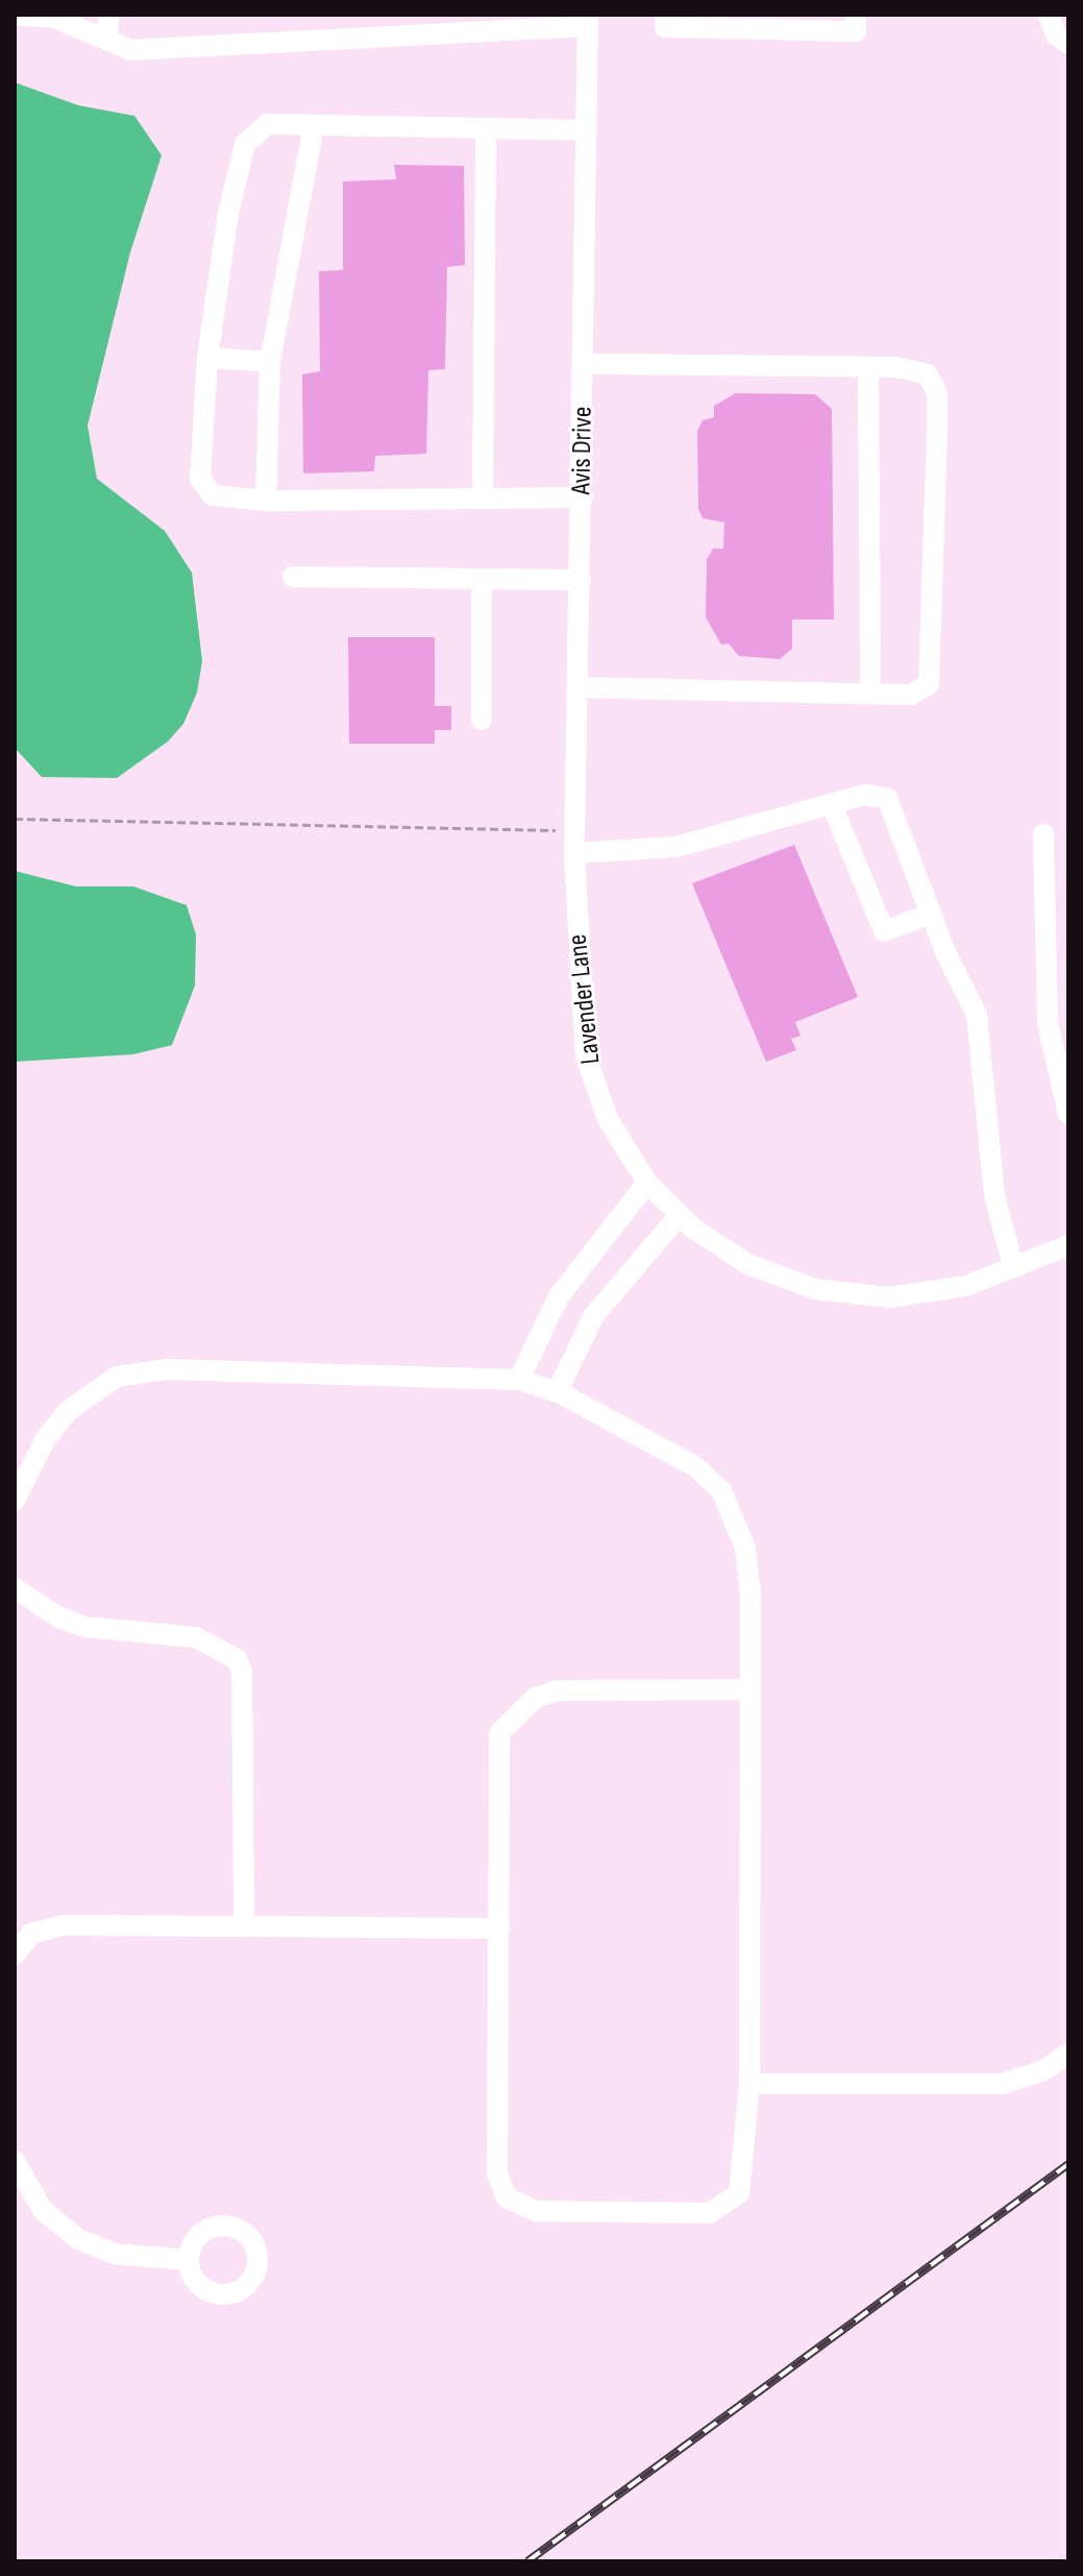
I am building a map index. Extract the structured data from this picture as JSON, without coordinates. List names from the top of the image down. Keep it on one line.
{"streets":{"street":["Avis Drive","Lavender Lane"]},"crossings":[["Avis Drive","Lavender Lane"]]}
